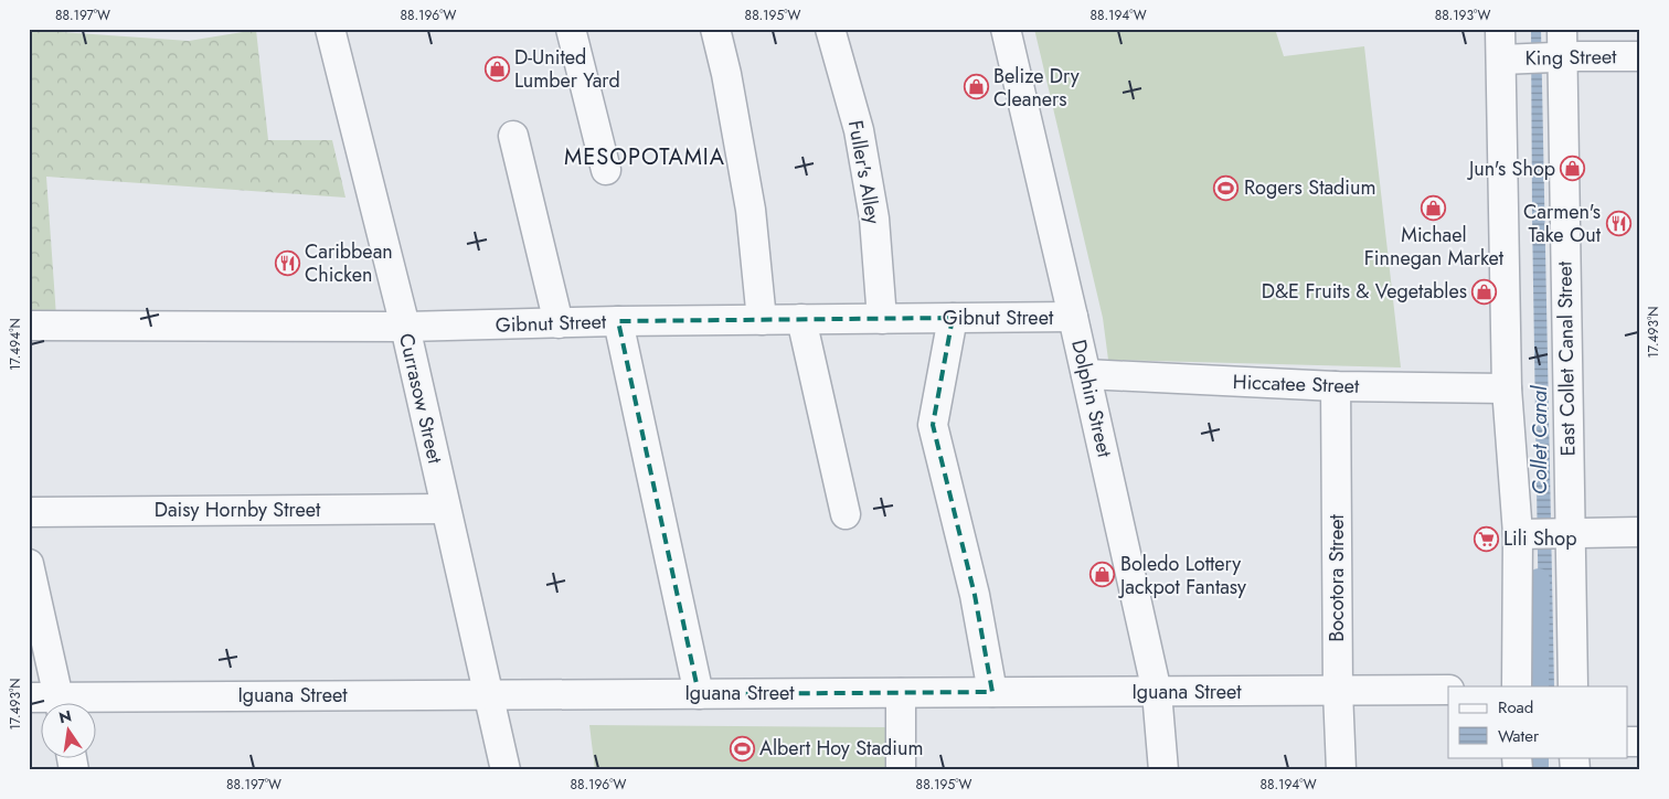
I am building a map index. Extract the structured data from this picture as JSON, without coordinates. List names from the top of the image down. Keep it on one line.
{"streets":{"street":["King Street","Fuller's Alley","Gibnut Street","East Collet Canal Street","Hiccatee Street","Currasow Street","Dolphin Street","Daisy Hornby Street","Bocotora Street","Iguana Street"]},"crossings":[["King Street","East Collet Canal Street"],["Fuller's Alley","Gibnut Street"],["Gibnut Street","Currasow Street"],["Gibnut Street","Dolphin Street"],["Hiccatee Street","Dolphin Street"],["Hiccatee Street","Bocotora Street"],["Currasow Street","Daisy Hornby Street"],["Currasow Street","Iguana Street"],["Dolphin Street","Iguana Street"],["Bocotora Street","Iguana Street"]],"districts":["MESOPOTAMIA"],"water":["Collet Canal"],"places":{"shop":["D-United Lumber Yard","Belize Dry Cleaners","Jun's Shop","Michael Finnegan Market","D&E Fruits & Vegetables","Boledo Lottery Jackpot Fantasy"],"sports":["Rogers Stadium","Albert Hoy Stadium"],"restaurant":["Carmen's Take Out","Caribbean Chicken"],"supermarket":["Lili Shop"]},"legend":["Road","Water"],"north":"top","coordinates":["88.197°W","88.196°W","88.195°W","88.194°W","88.193°W","17.493°N","17.494°N"]}
